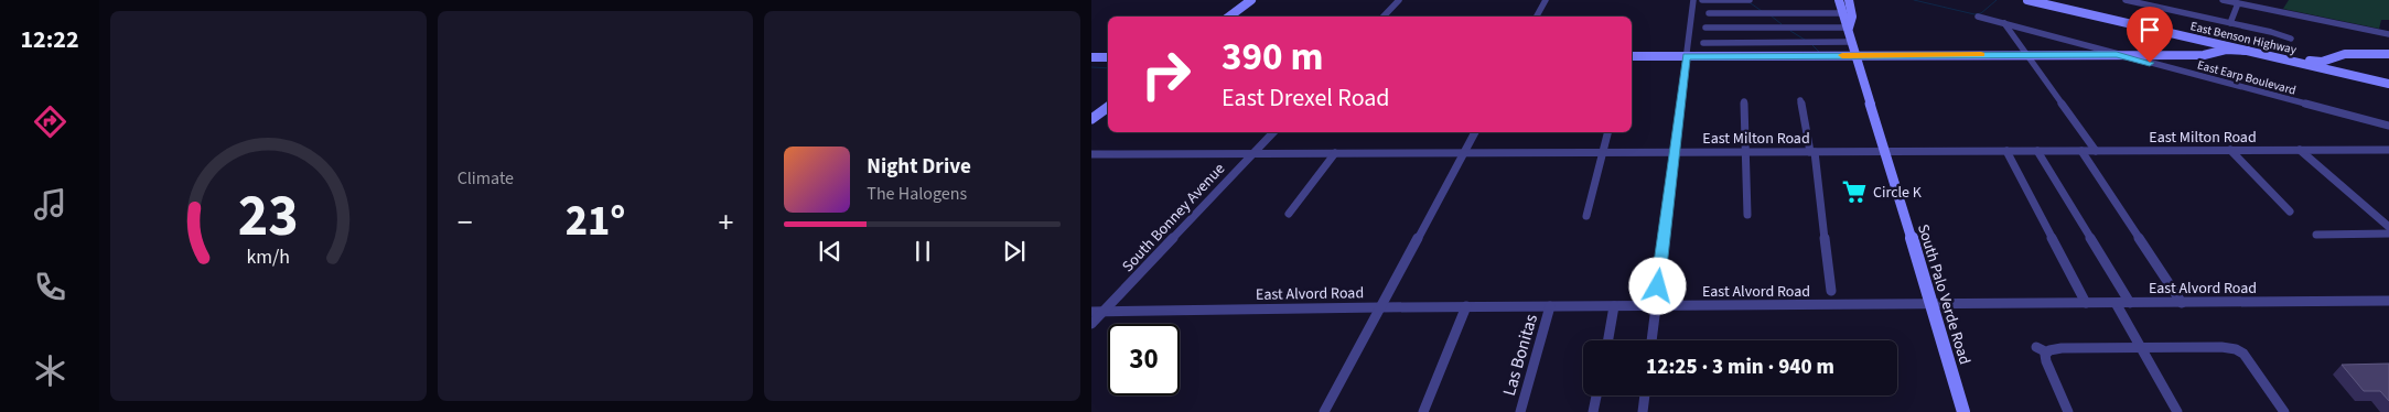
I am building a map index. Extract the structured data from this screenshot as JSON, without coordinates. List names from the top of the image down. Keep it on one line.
{"streets":{"main road":["East Benson Highway","South Palo Verde Road"],"street":["East Earp Boulevard","East Milton Road","South Bonney Avenue","East Alvord Road","Las Bonitas"]},"crossings":[["East Milton Road","South Bonney Avenue"],["East Milton Road","South Palo Verde Road"],["South Bonney Avenue","East Alvord Road"],["East Alvord Road","South Palo Verde Road"],["East Alvord Road","Las Bonitas"]],"places":{"supermarket":["Circle K"]},"page":{"tabs":"12:22","tile":"Climate","turn":["390 m","East Drexel Road"],"song":["Night Drive","The Halogens"],"heat":["−","21°","+"],"limit":"30","trip":"12:25 · 3 min · 940 m","gauge":["23","km/h"]}}
